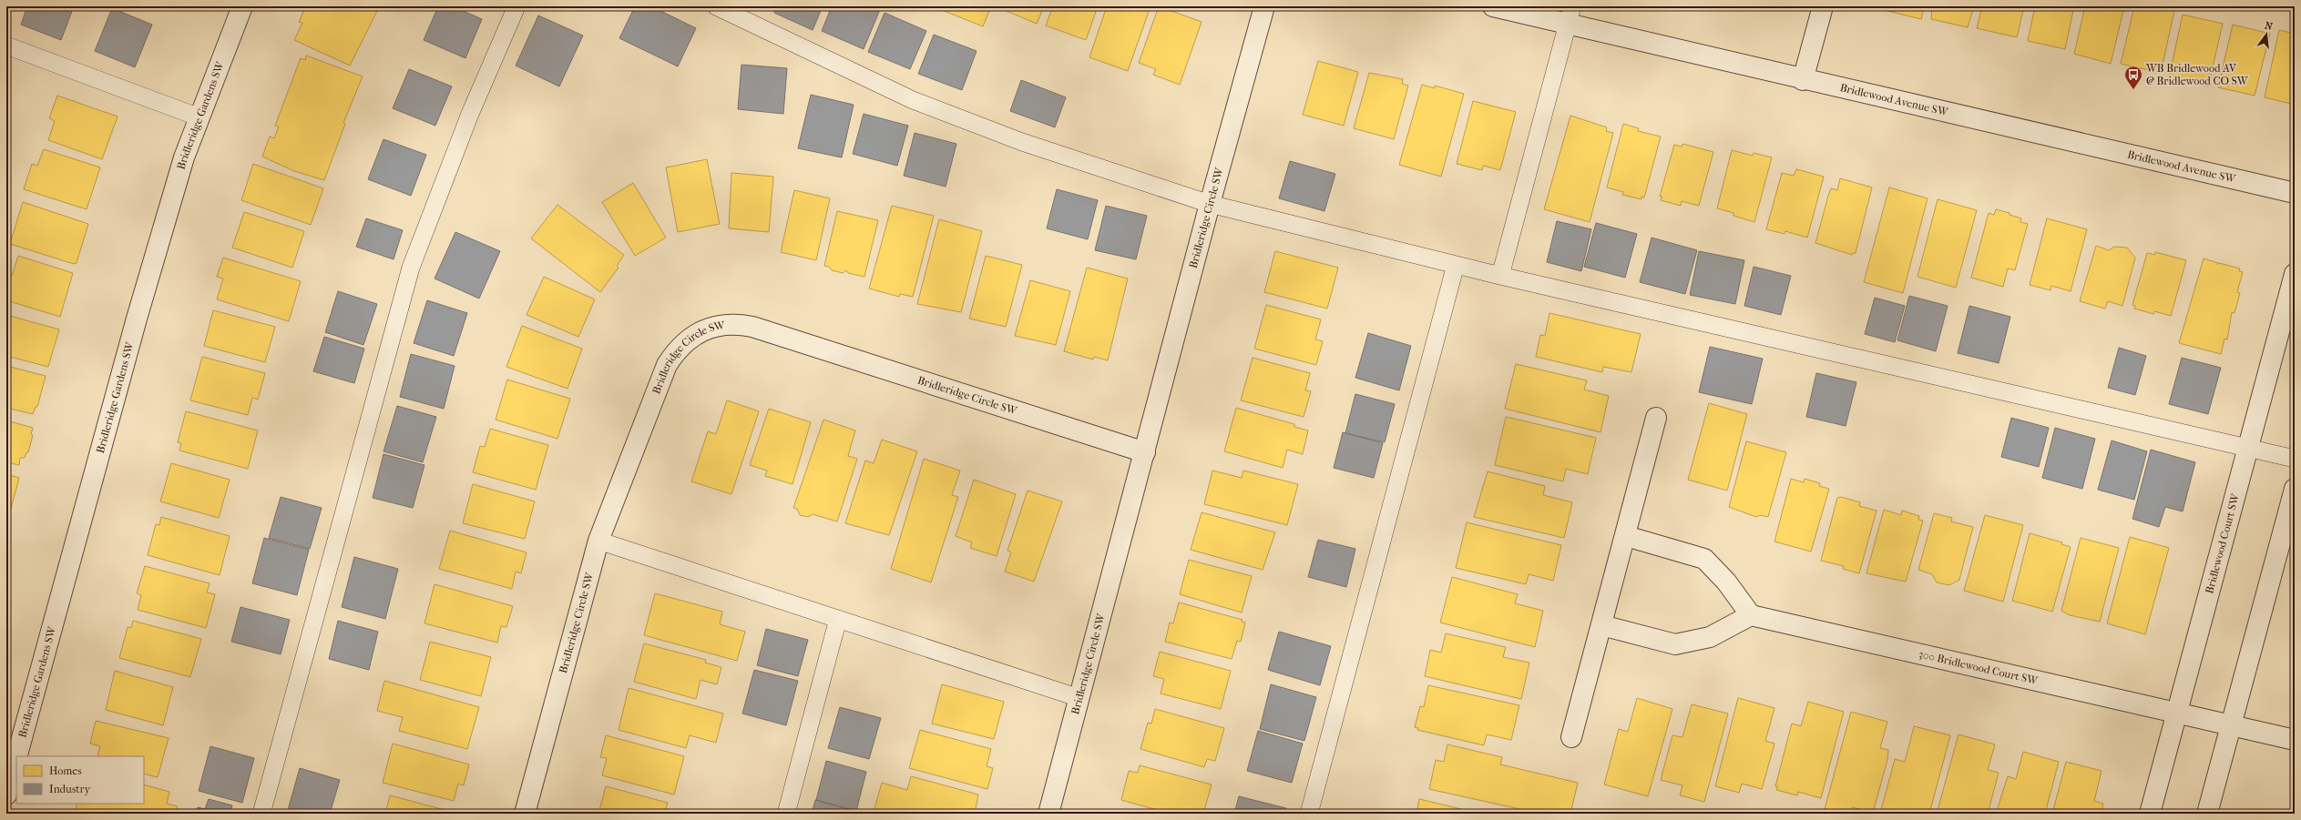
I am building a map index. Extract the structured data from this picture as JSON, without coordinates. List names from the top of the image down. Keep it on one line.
{"streets":{"street":["Bridlewood Avenue SW","Bridleridge Gardens SW","Bridleridge Circle SW","Bridlewood Court SW","300 Bridlewood Court SW"]},"crossings":[["Bridlewood Court SW","300 Bridlewood Court SW"]],"places":{"bus stop":["WB Bridlewood AV @ Bridlewood CO SW"]},"legend":["Homes","Industry"],"north":"top"}
